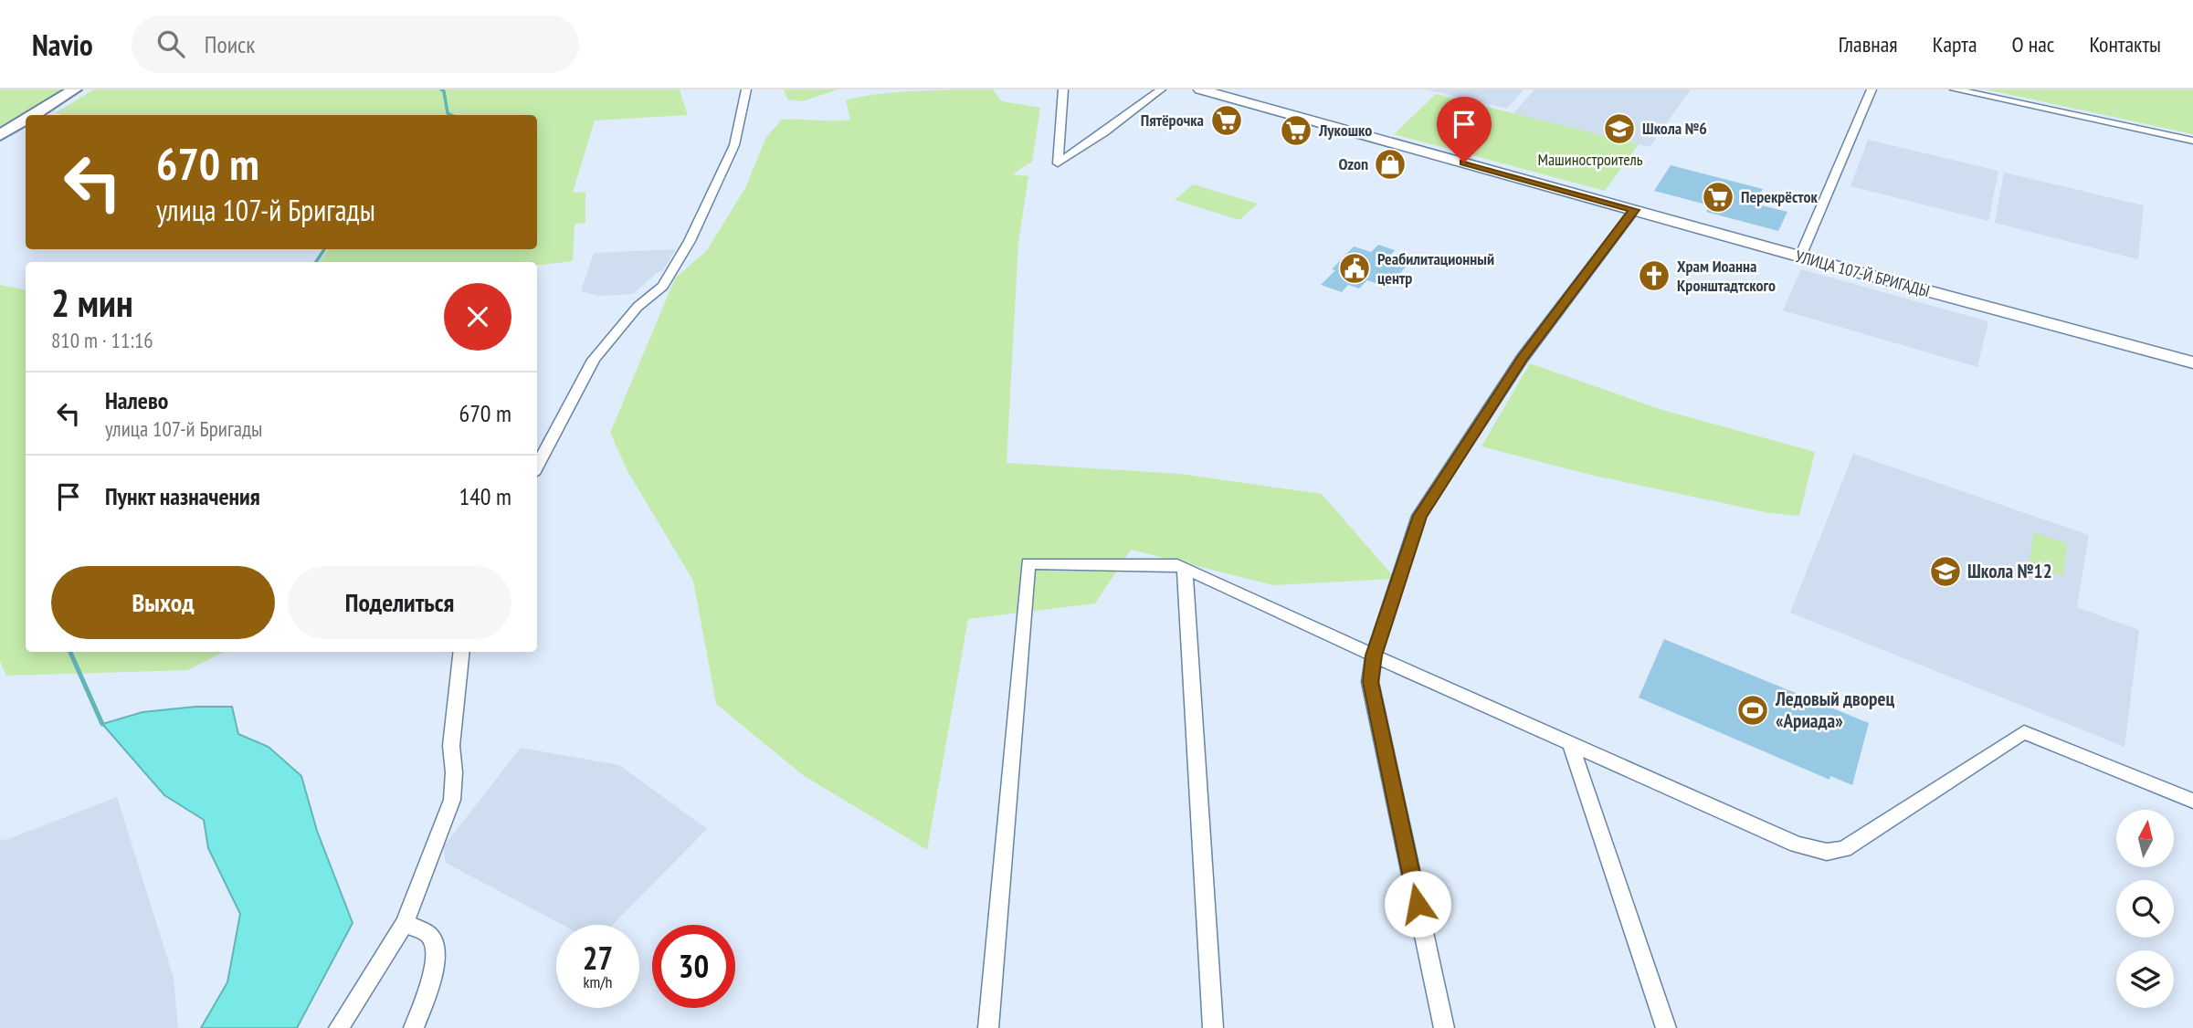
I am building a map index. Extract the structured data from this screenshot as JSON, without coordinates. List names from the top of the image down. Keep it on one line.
{"streets":{"main road":["УЛИЦА 107-Й БРИГАДЫ"]},"parks":["Машиностроитель"],"places":{"supermarket":["Пятёрочка","Лукошко","Перекрёсток"],"school or university":["Школа №6","Школа №12"],"shop":["Ozon"],"public building":["Реабилитационный центр"],"church":["Храм Иоанна Кронштадтского"],"sports":["Ледовый дворец «Ариада»"]},"north":"top","page":{"header":"Navio","search":"Поиск","nav":["Главная","Карта","О нас","Контакты"],"turn":["670 m","улица 107-й Бригады"],"heading":["2 мин","810 m · 11:16"],"list":[{"name":"Налево","note":"улица 107-й Бригады","value":"670 m"},{"name":"Пункт назначения","value":"140 m"}],"buttons":["Выход","Поделиться"],"speed":"27 km/h","limit":"30"}}
